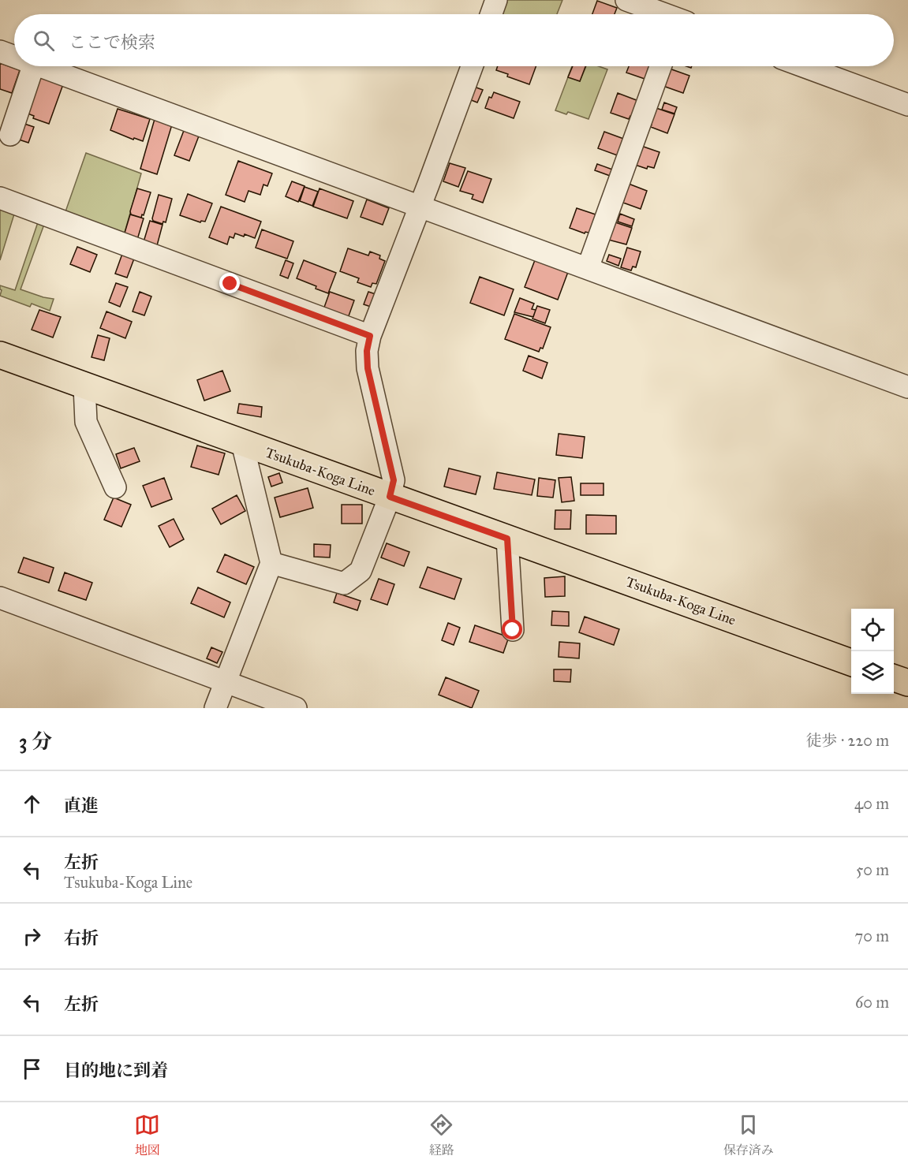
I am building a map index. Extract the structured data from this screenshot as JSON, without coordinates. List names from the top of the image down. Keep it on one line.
{"streets":{"main road":["Tsukuba-Koga Line"]},"page":{"search":"ここで検索","heading":["3 分","徒歩 · 220 m"],"list":[["直進","40 m"],["左折","Tsukuba-Koga Line","50 m"],["右折","70 m"],["左折","60 m"],"目的地に到着"],"nav":["地図","経路","保存済み"]}}
